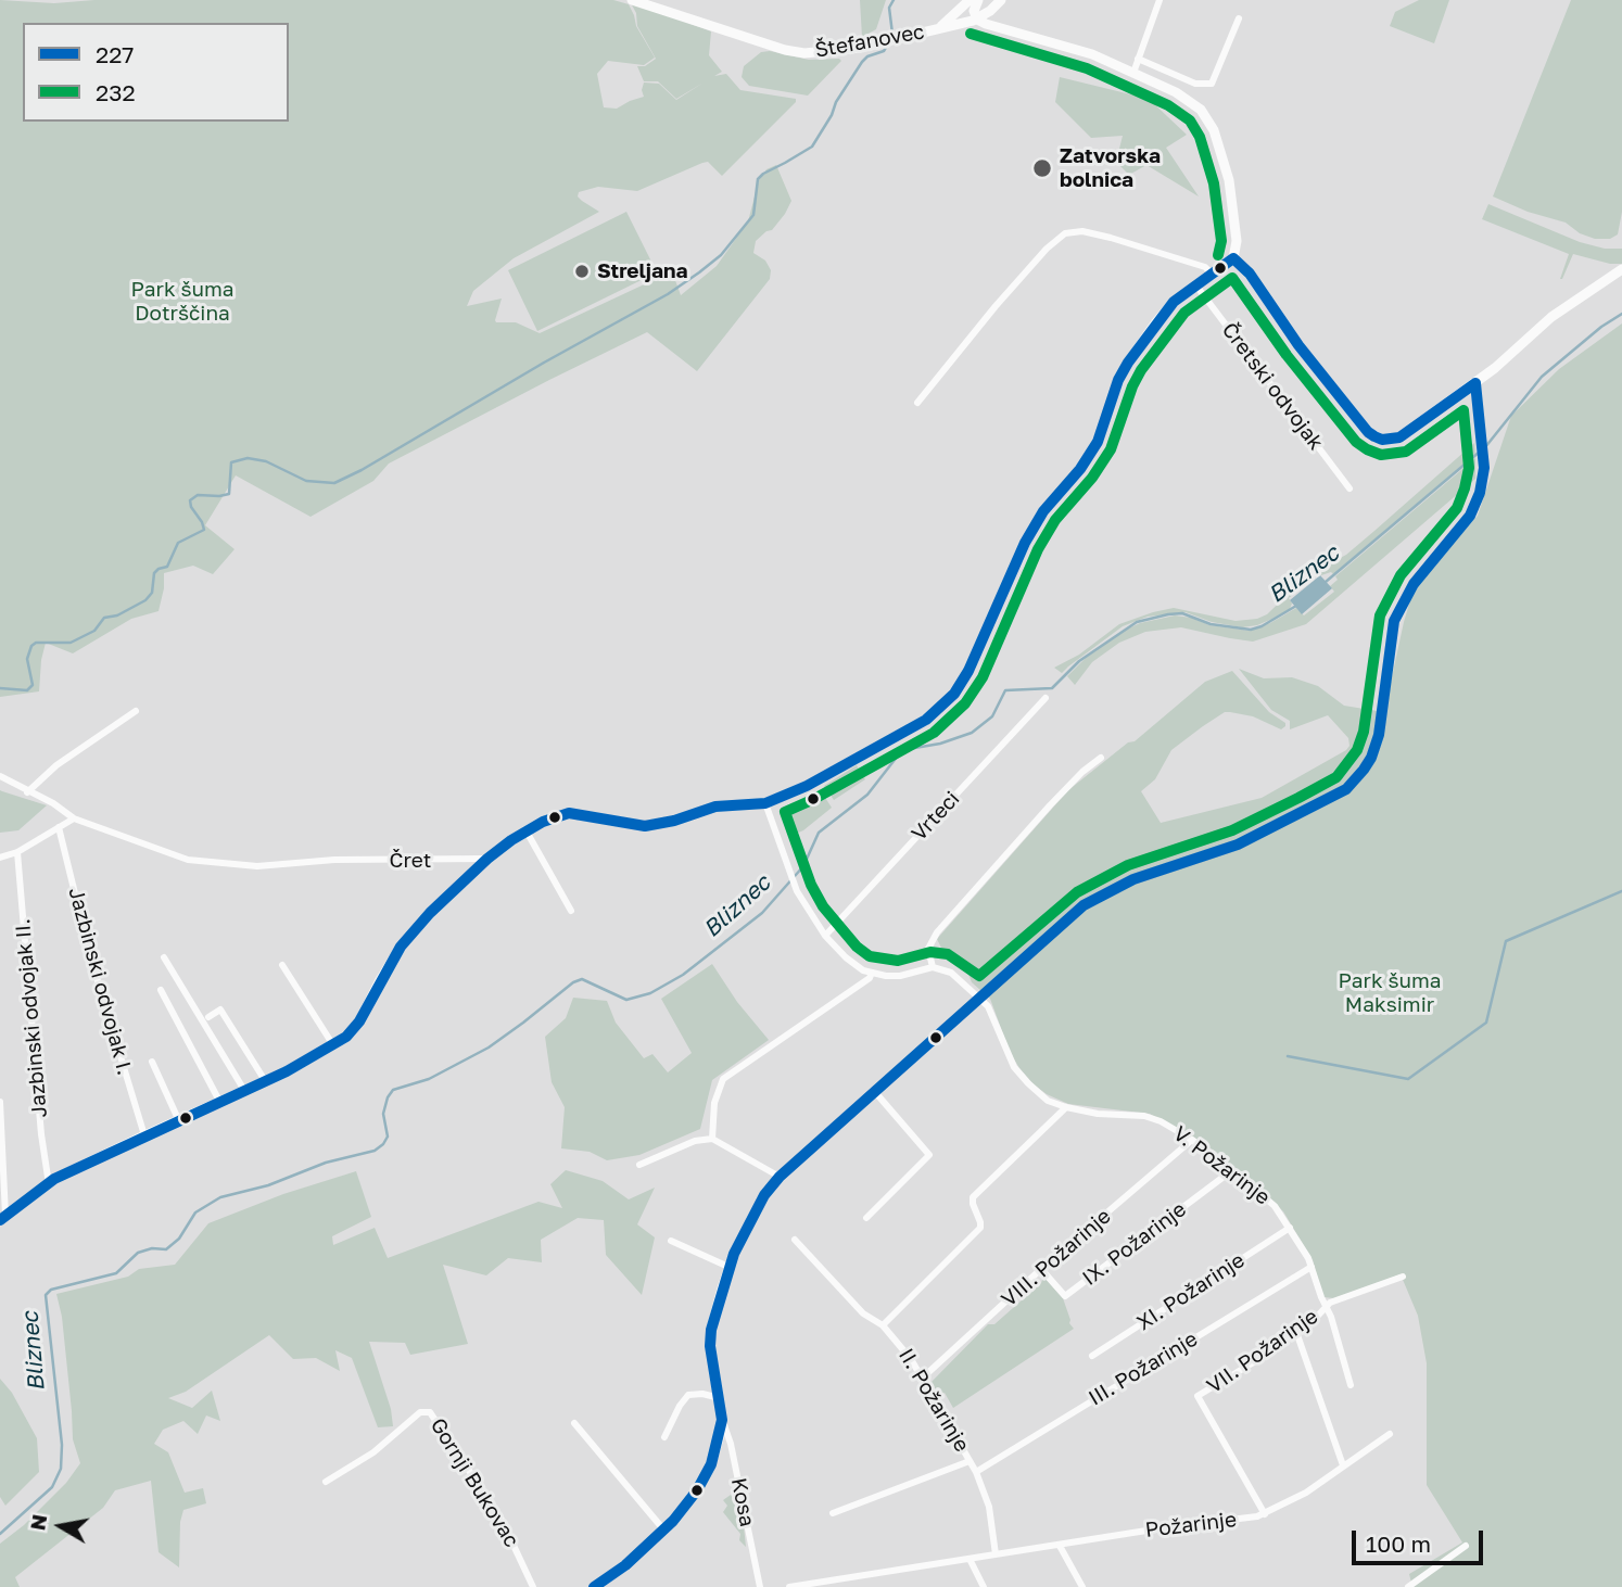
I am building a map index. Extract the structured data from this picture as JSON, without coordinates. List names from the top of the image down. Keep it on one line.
{"streets":{"street":["Štefanovec","Čretski odvojak","Vrteci","Čret","Jazbinski odvojak I.","Jazbinski odvojak II.","V. Požarinje","IX. Požarinje","VIII. Požarinje","XI. Požarinje","VII. Požarinje","III. Požarinje","II. Požarinje","Gornji Bukovac","Kosa","Požarinje"]},"crossings":[["V. Požarinje","IX. Požarinje"],["V. Požarinje","VIII. Požarinje"],["V. Požarinje","XI. Požarinje"],["V. Požarinje","VII. Požarinje"],["V. Požarinje","III. Požarinje"],["IX. Požarinje","VIII. Požarinje"],["VIII. Požarinje","II. Požarinje"],["VII. Požarinje","Požarinje"],["III. Požarinje","II. Požarinje"],["II. Požarinje","Požarinje"]],"water":["Bliznec"],"parks":["Park šuma Dotrščina","Park šuma Maksimir"],"places":["Zatvorska bolnica","Streljana"],"lines":["transit line 232","transit line 227"],"legend":["227","232"],"scale_bar":"100 m","north":"left"}
